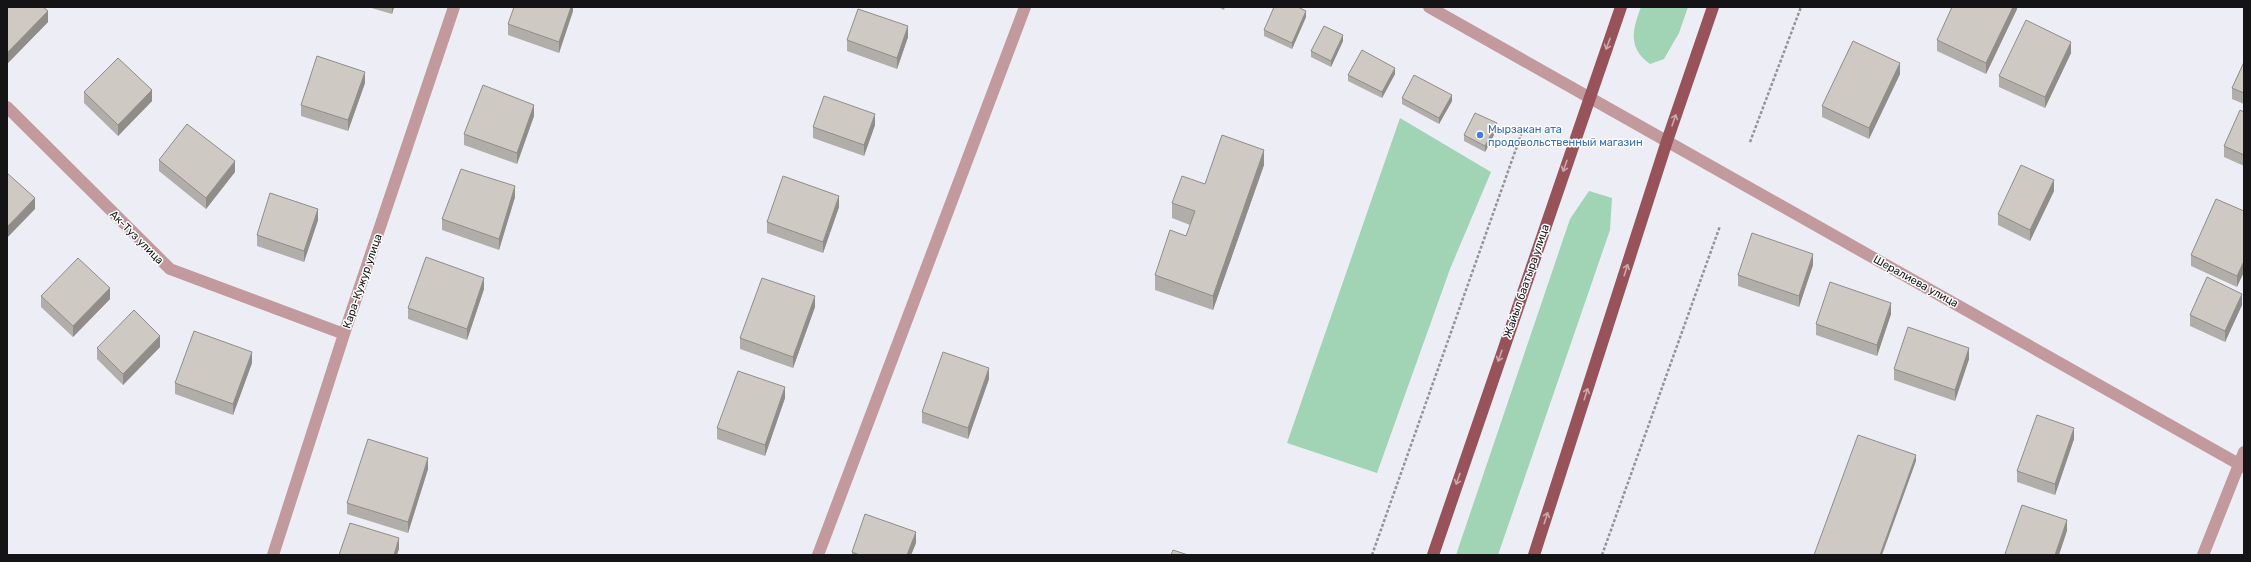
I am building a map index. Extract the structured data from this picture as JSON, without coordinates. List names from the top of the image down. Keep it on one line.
{"streets":{"main road":["Жайыл баатыра улица"],"street":["Ак-Туз улица","Кара-Кужур улица","Шералиева улица"]},"crossings":[["Ак-Туз улица","Кара-Кужур улица"],["Жайыл баатыра улица","Шералиева улица"]],"places":["Мырзакан ата продовольственный магазин"]}
